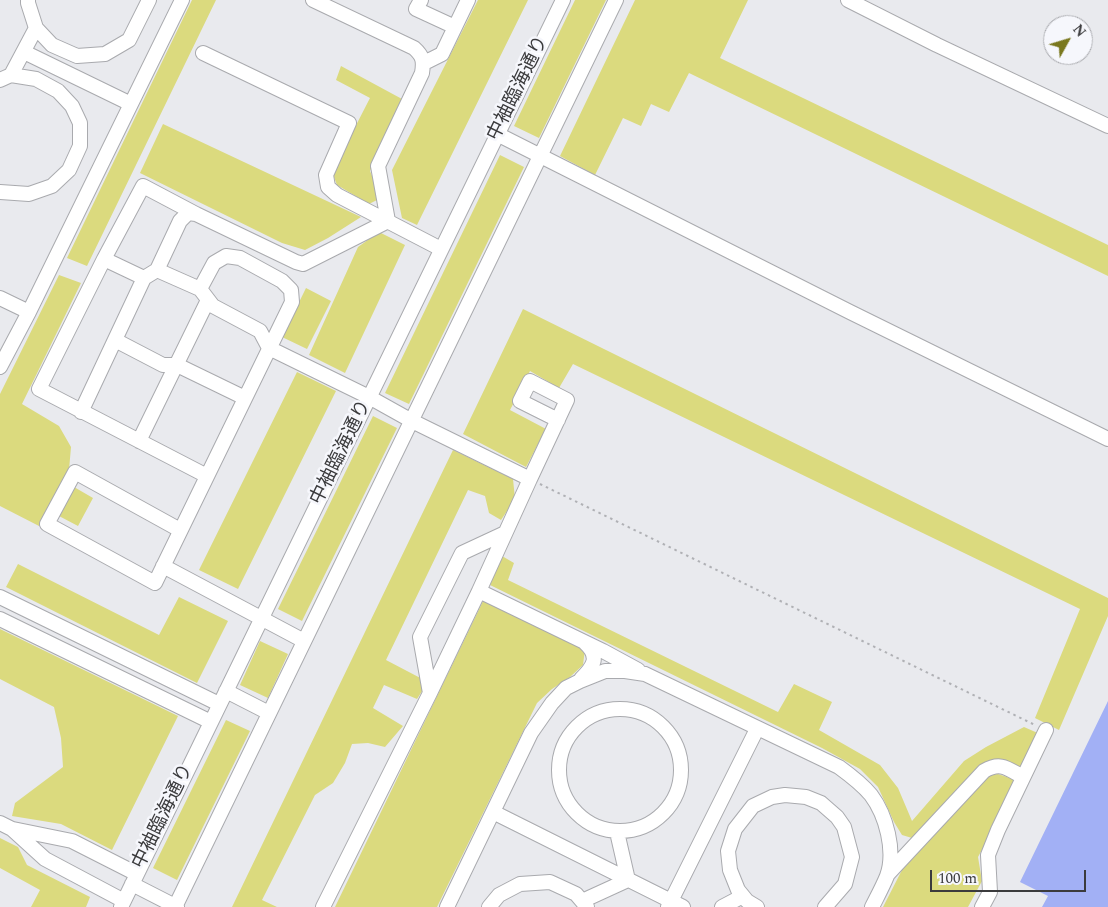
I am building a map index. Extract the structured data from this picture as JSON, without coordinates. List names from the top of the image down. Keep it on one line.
{"streets":{"street":["中袖臨海通り"]},"scale_bar":"100 m","north":"top right"}
